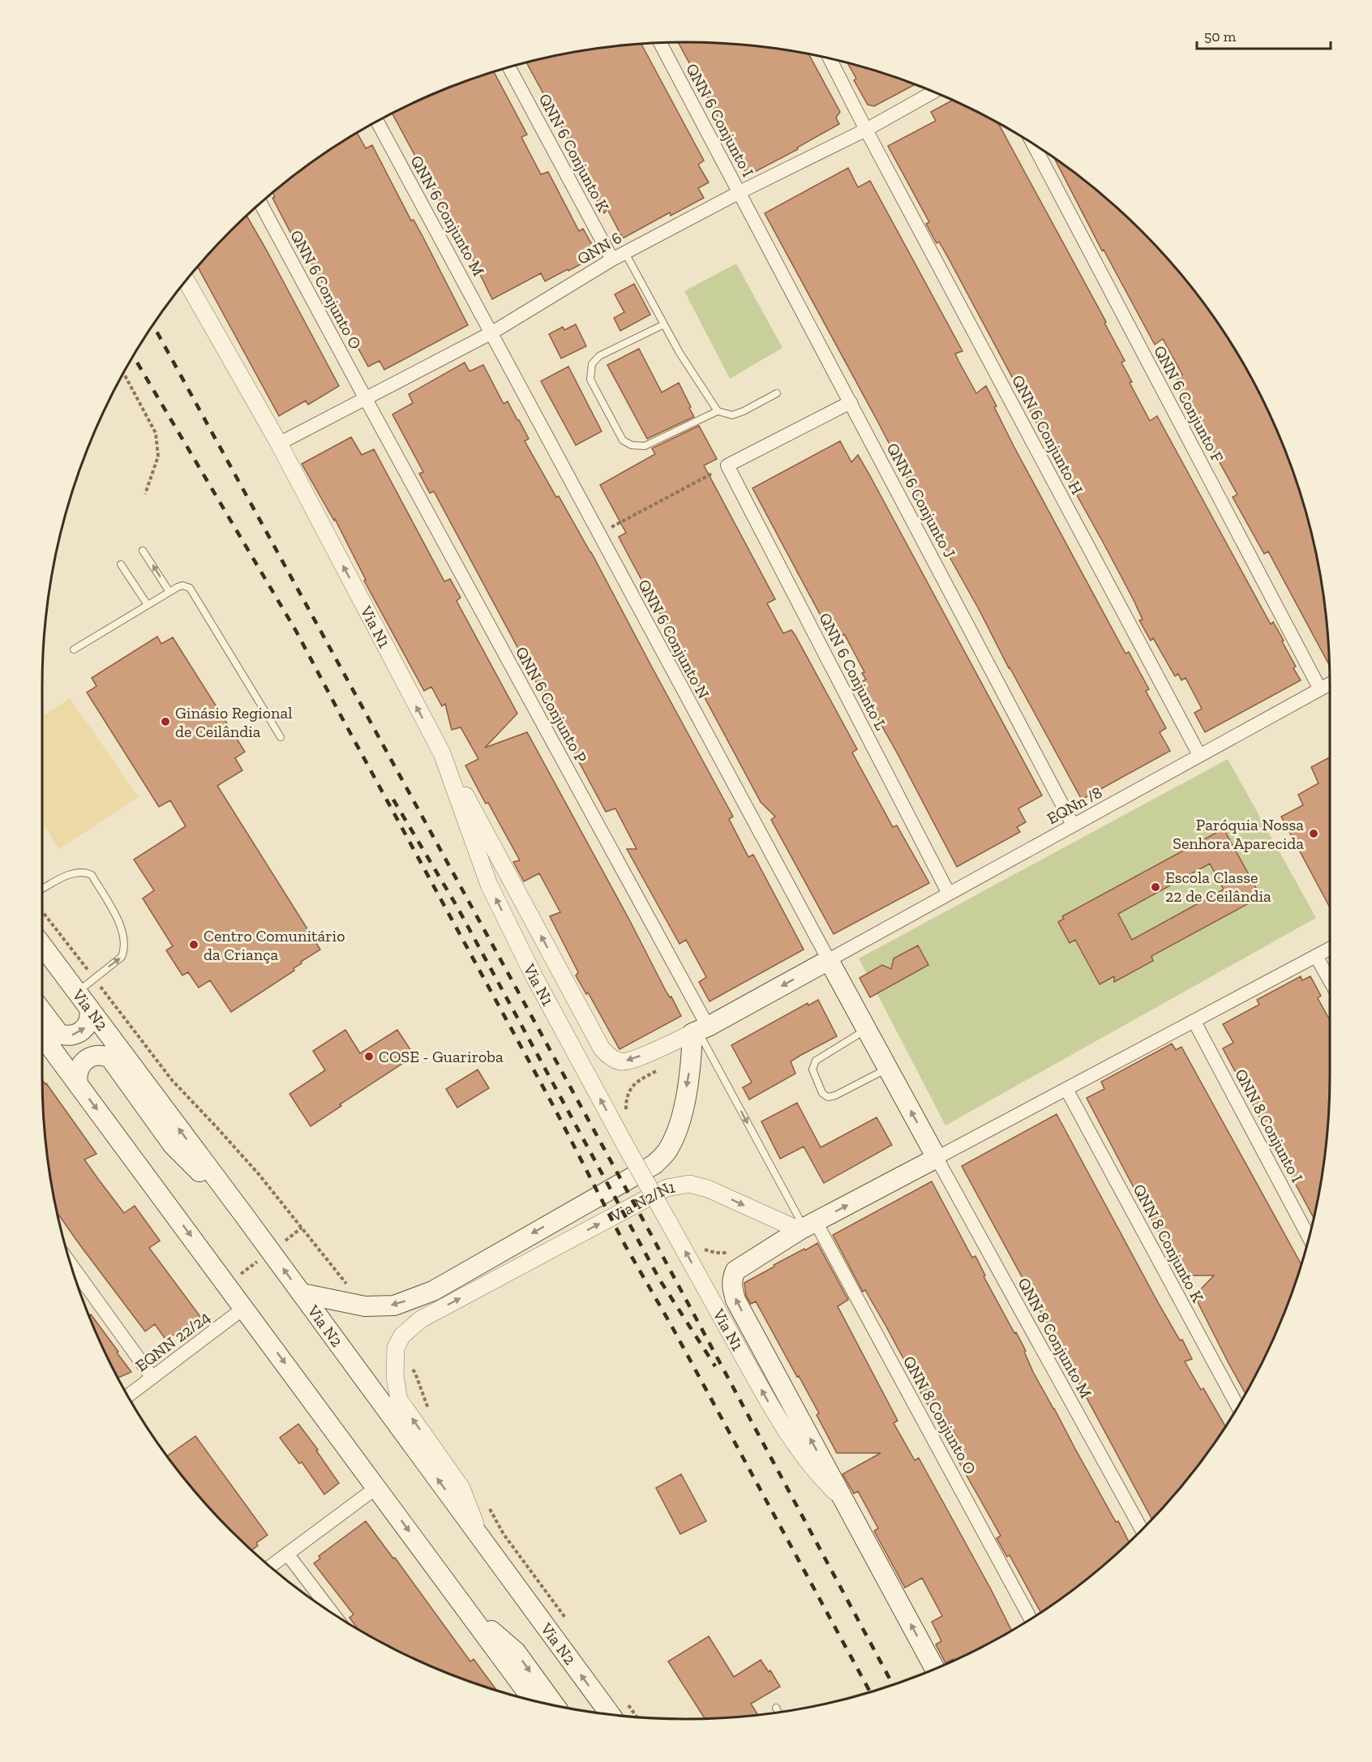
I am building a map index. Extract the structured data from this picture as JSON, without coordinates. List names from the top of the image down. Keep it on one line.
{"streets":{"main road":["Via N1","Via N2"],"street":["QNN 6 Conjunto I","QNN 6 Conjunto K","QNN 6 Conjunto M","QNN 6","QNN 6 Conjunto O","QNN 6 Conjunto F","QNN 6 Conjunto H","QNN 6 Conjunto J","QNN 6 Conjunto N","QNN 6 Conjunto L","QNN 6 Conjunto P","EQNn /8","QNN 8 Conjunto I","Via N2/N1","QNN 8 Conjunto K","QNN 8 Conjunto M","EQNN 22/24","QNN 8 Conjunto O"]},"crossings":[["QNN 6 Conjunto I","QNN 6"],["QNN 6 Conjunto I","QNN 6 Conjunto J"],["QNN 6 Conjunto K","QNN 6"],["QNN 6 Conjunto M","QNN 6"],["QNN 6 Conjunto M","QNN 6 Conjunto N"],["QNN 6","QNN 6 Conjunto O"],["QNN 6","QNN 6 Conjunto H"],["QNN 6","QNN 6 Conjunto J"],["QNN 6","Via N1"],["QNN 6","QNN 6 Conjunto N"],["QNN 6","QNN 6 Conjunto P"],["QNN 6 Conjunto O","QNN 6 Conjunto P"],["QNN 6 Conjunto F","EQNn /8"],["QNN 6 Conjunto H","EQNn /8"],["QNN 6 Conjunto J","EQNn /8"],["QNN 6 Conjunto N","EQNn /8"],["QNN 6 Conjunto L","EQNn /8"],["Via N2","Via N2/N1"],["Via N2/N1","QNN 8 Conjunto O"]],"one_way":["Via N1"],"places":["Ginásio Regional de Ceilândia","Paróquia Nossa Senhora Aparecida","Escola Classe 22 de Ceilândia","Centro Comunitário da Criança","COSE - Guariroba"],"scale_bar":"50 m"}
